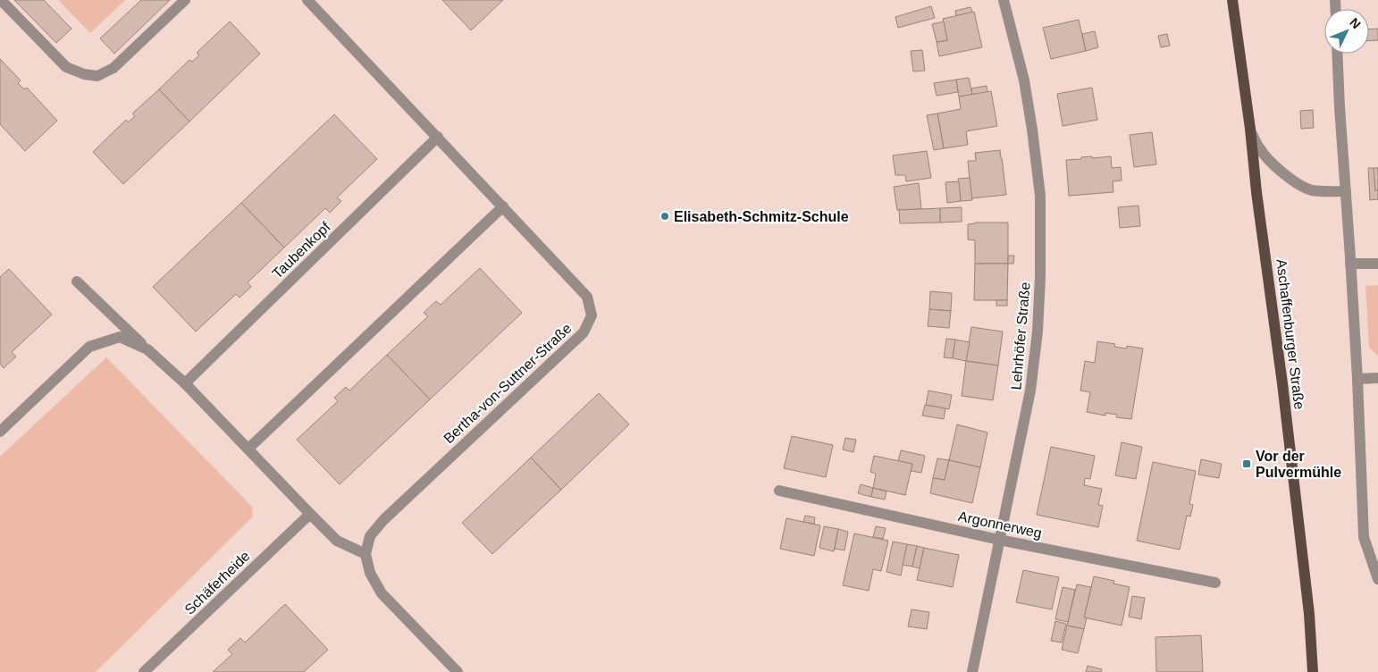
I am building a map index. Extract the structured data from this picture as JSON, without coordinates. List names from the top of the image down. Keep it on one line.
{"streets":{"main road":["Aschaffenburger Straße"],"street":["Taubenkopf","Lehrhöfer Straße","Bertha-von-Suttner-Straße","Argonnerweg","Schäferheide"]},"crossings":[["Taubenkopf","Bertha-von-Suttner-Straße"],["Lehrhöfer Straße","Argonnerweg"]],"places":{"other":["Elisabeth-Schmitz-Schule"],"transit":["Vor der Pulvermühle"]},"north":"top right"}
